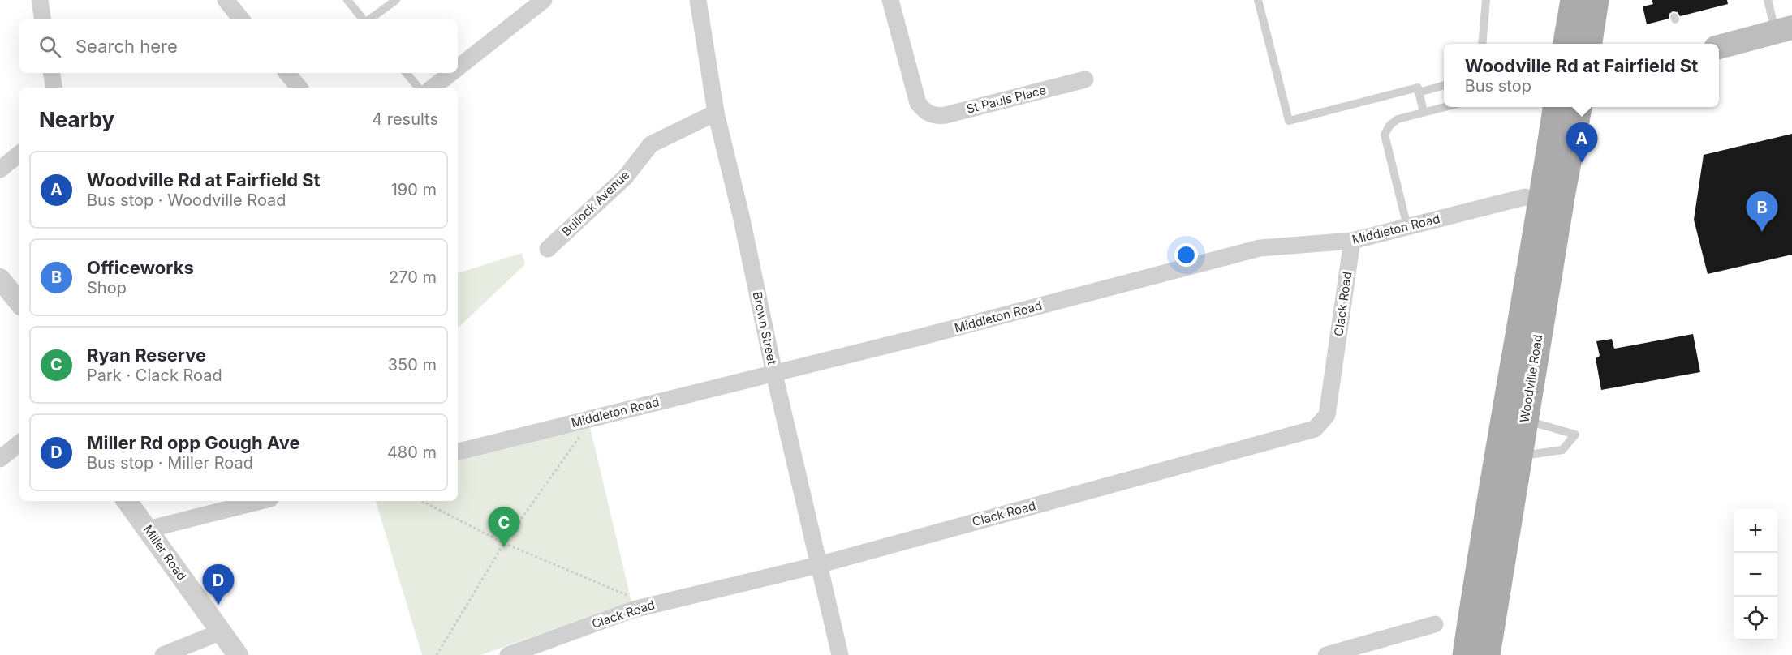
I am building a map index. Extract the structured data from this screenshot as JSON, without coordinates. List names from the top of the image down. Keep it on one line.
{"streets":{"main road":["Woodville Road"],"street":["St Pauls Place","Bullock Avenue","Middleton Road","Clack Road","Brown Street","Miller Road"]},"crossings":[["Bullock Avenue","Brown Street"],["Middleton Road","Clack Road"],["Middleton Road","Brown Street"],["Middleton Road","Woodville Road"],["Clack Road","Brown Street"]],"page":{"search":"Search here","popup":["Woodville Rd at Fairfield St","Bus stop"],"heading":["Nearby","4 results"],"pins":["A","B","C","D"],"list":[{"mark":"A","name":"Woodville Rd at Fairfield St","note":"Bus stop · Woodville Road","value":"190 m"},{"mark":"B","name":"Officeworks","note":"Shop","value":"270 m"},{"mark":"C","name":"Ryan Reserve","note":"Park · Clack Road","value":"350 m"},{"mark":"D","name":"Miller Rd opp Gough Ave","note":"Bus stop · Miller Road","value":"480 m"}],"map_buttons":["+","−"]}}
